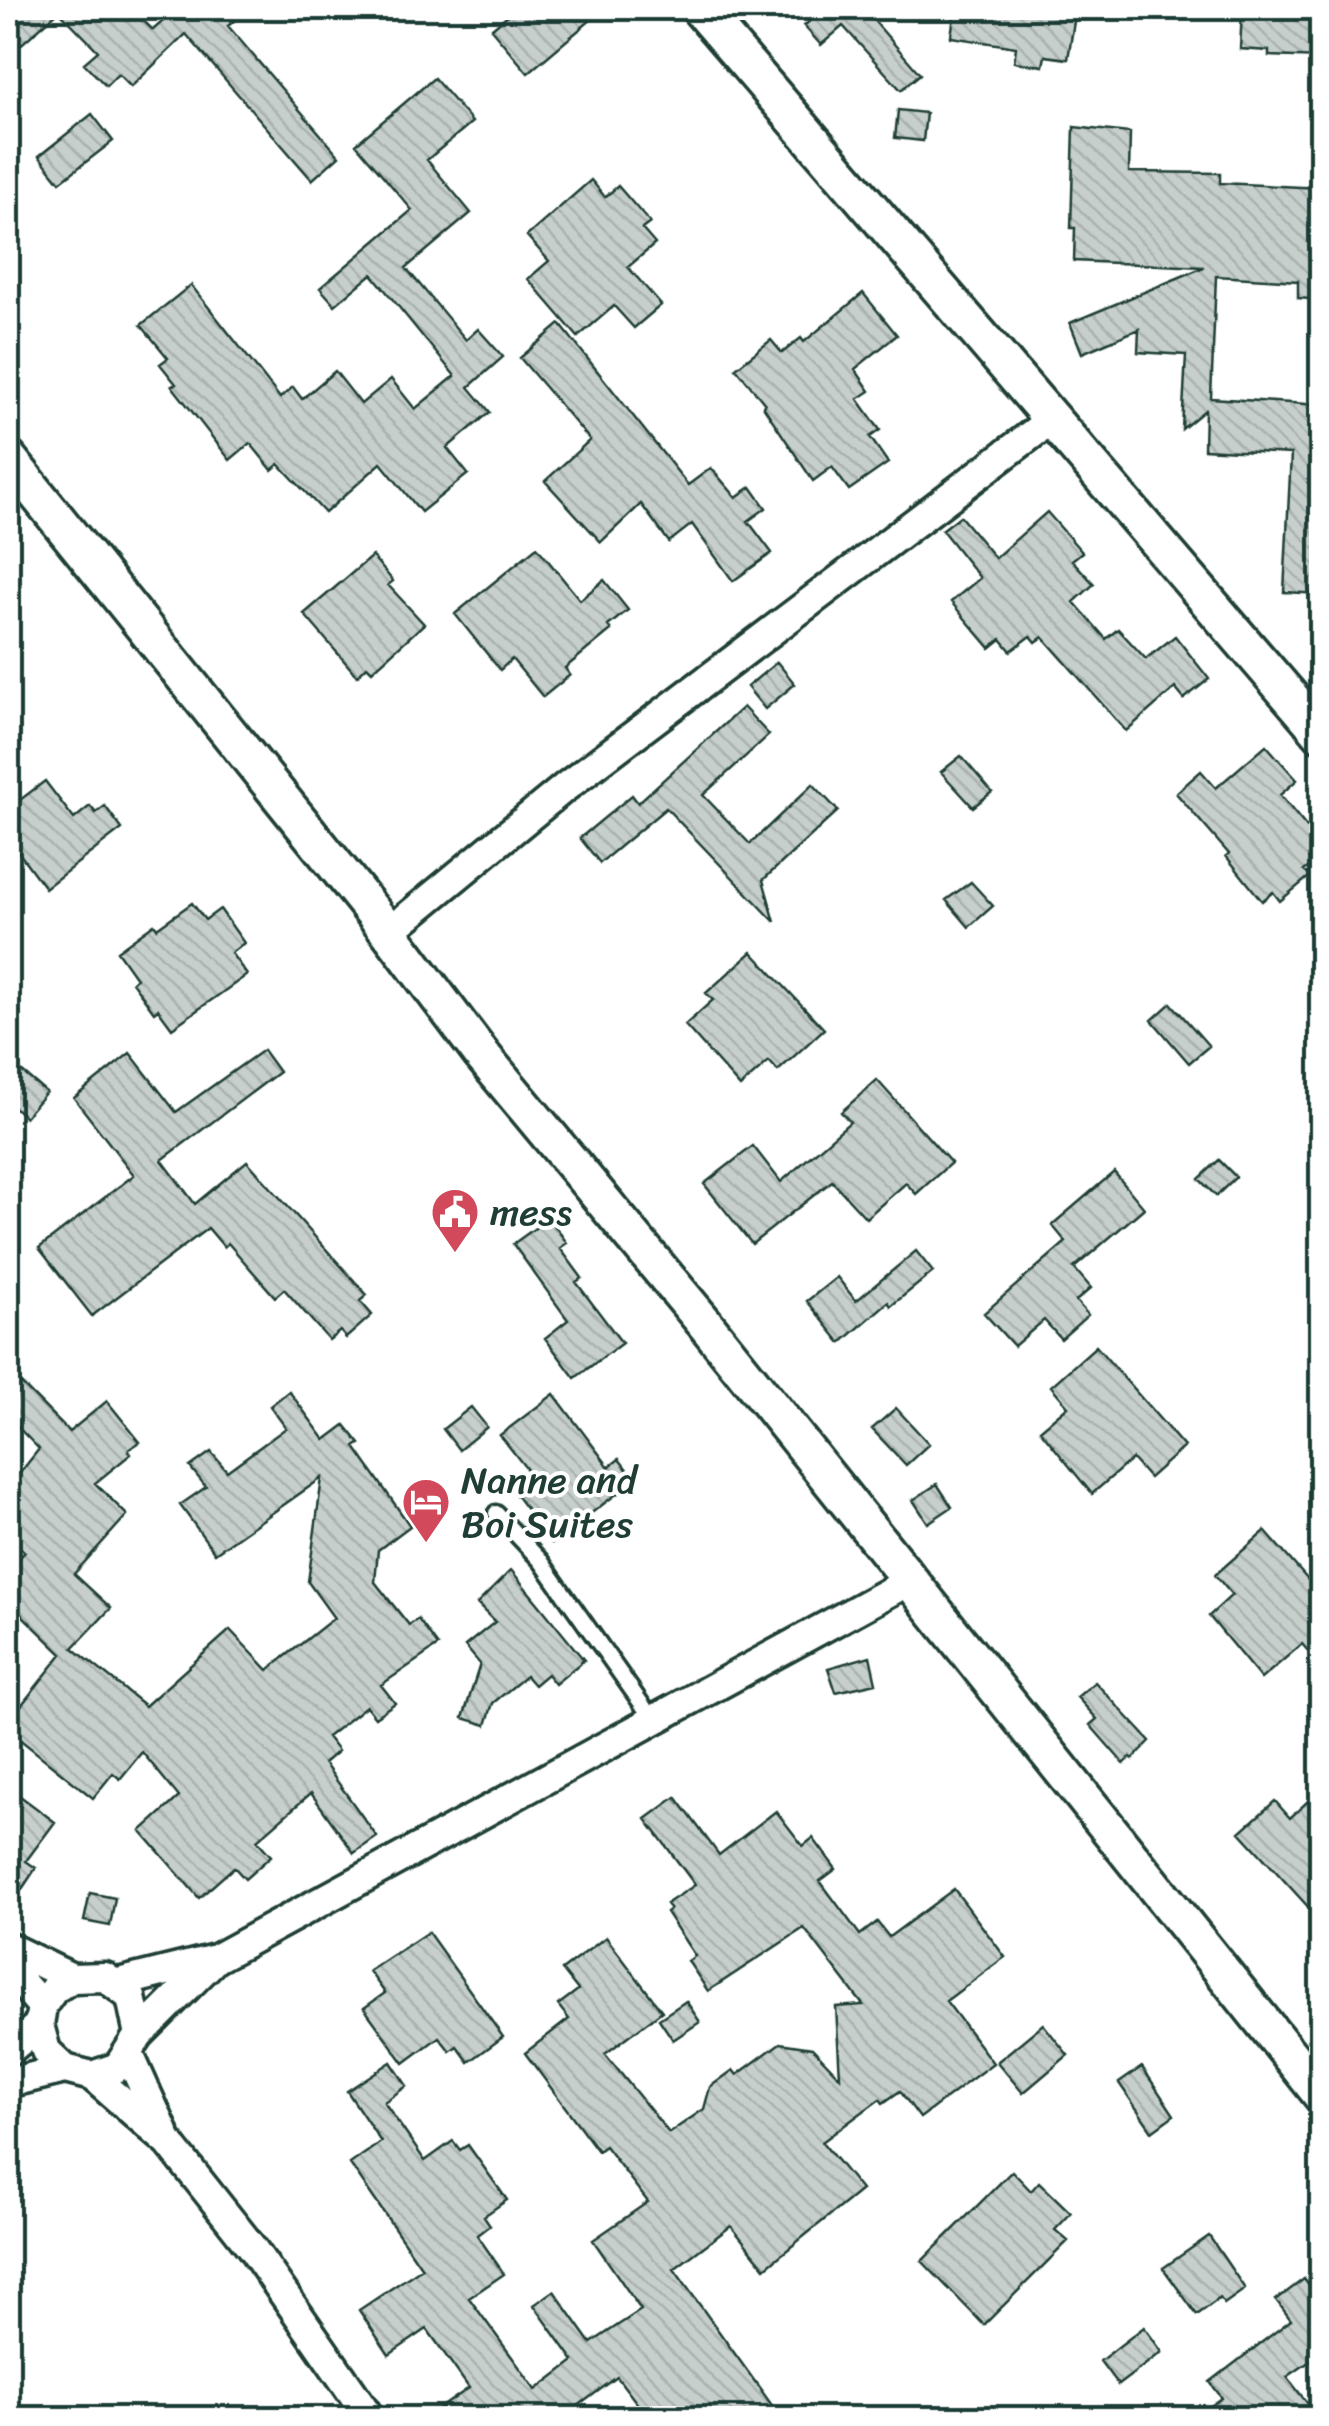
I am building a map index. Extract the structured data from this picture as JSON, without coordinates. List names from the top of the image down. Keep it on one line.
{"places":{"public building":["mess"],"hotel":["Nanne and Boi Suites"]}}
